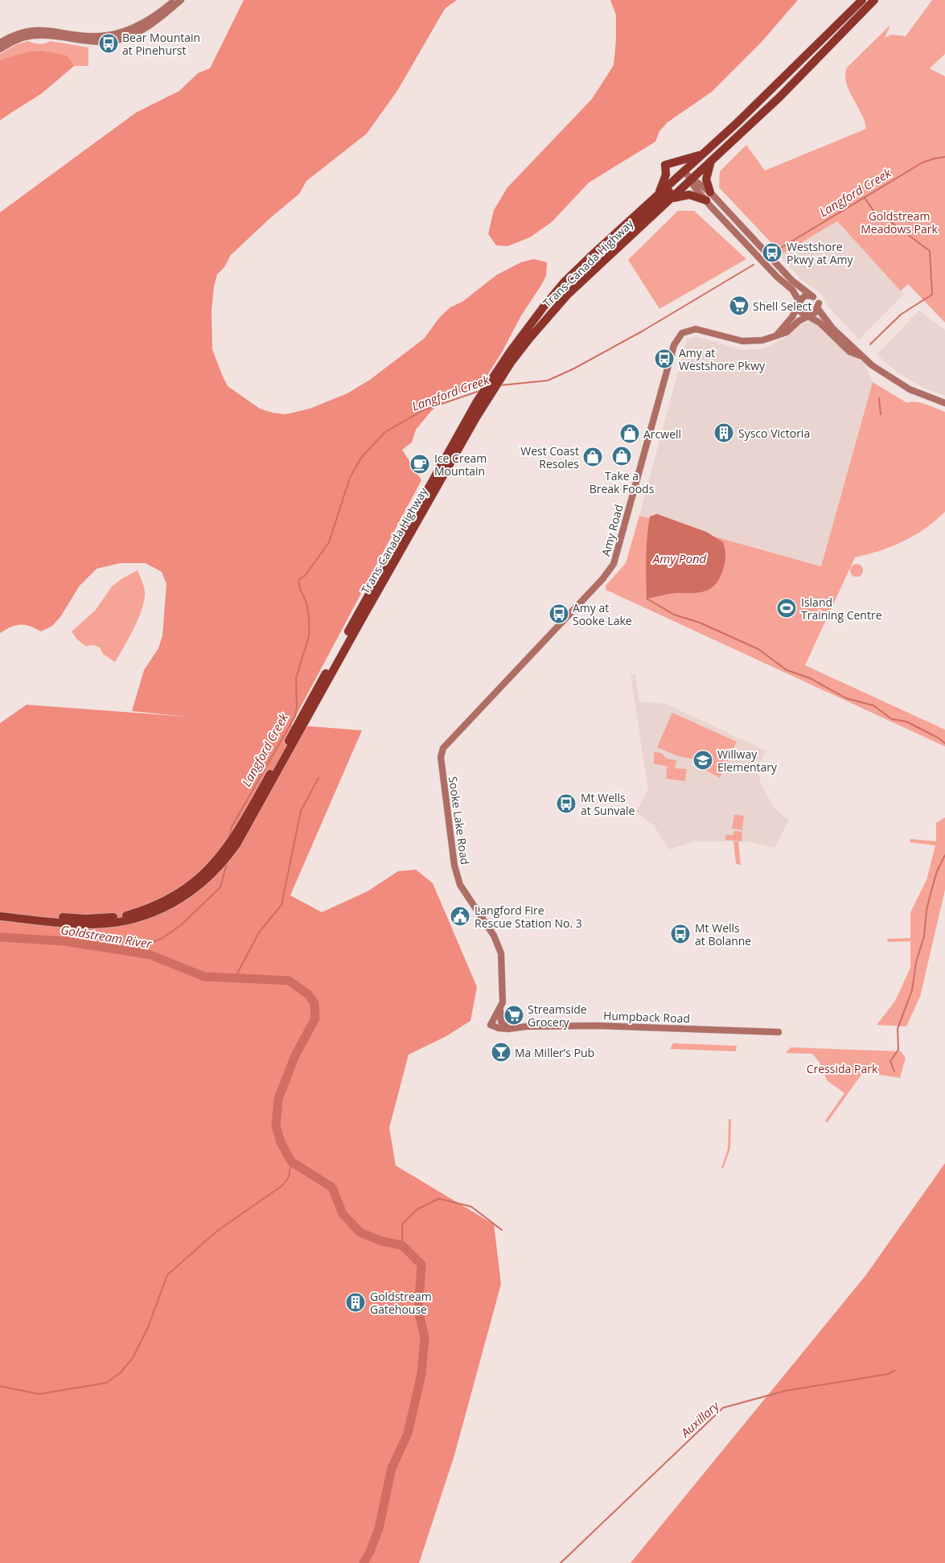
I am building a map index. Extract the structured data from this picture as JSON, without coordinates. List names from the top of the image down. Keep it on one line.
{"streets":{"highway":["Trans-Canada Highway"],"street":["Amy Road","Sooke Lake Road","Humpback Road"]},"crossings":[["Amy Road","Sooke Lake Road"],["Sooke Lake Road","Humpback Road"]],"water":["Langford Creek","Amy Pond","Goldstream River","Auxillary"],"parks":["Goldstream Meadows Park","Cressida Park"],"places":{"bus stop":["Bear Mountain at Pinehurst","Westshore Pkwy at Amy","Amy at Westshore Pkwy","Amy at Sooke Lake","Mt Wells at Sunvale","Mt Wells at Bolanne"],"supermarket":["Shell Select","Streamside Grocery"],"building":["Sysco Victoria","Goldstream Gatehouse"],"shop":["Arcwell","Take a Break Foods","West Coast Resoles"],"cafe":["Ice Cream Mountain"],"sports":["Island Training Centre"],"school or university":["Willway Elementary"],"public building":["Langford Fire Rescue Station No. 3"],"bar":["Ma Miller’s Pub"]}}
